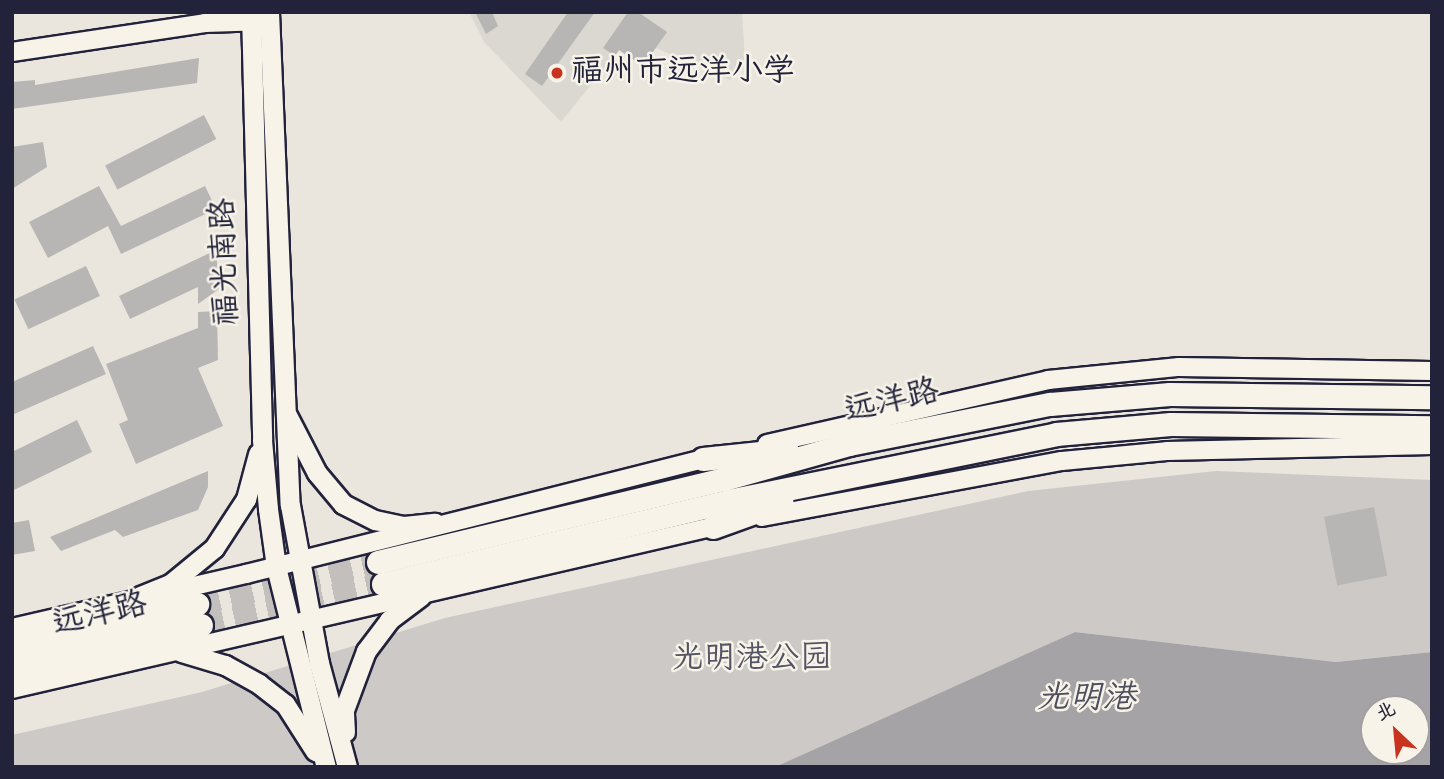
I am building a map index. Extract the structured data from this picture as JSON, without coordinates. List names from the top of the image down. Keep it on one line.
{"streets":{"highway":["远洋路"],"main road":["福光南路"]},"water":["光明港"],"parks":["光明港公园"],"places":["福州市远洋小学"],"north":"top left"}
